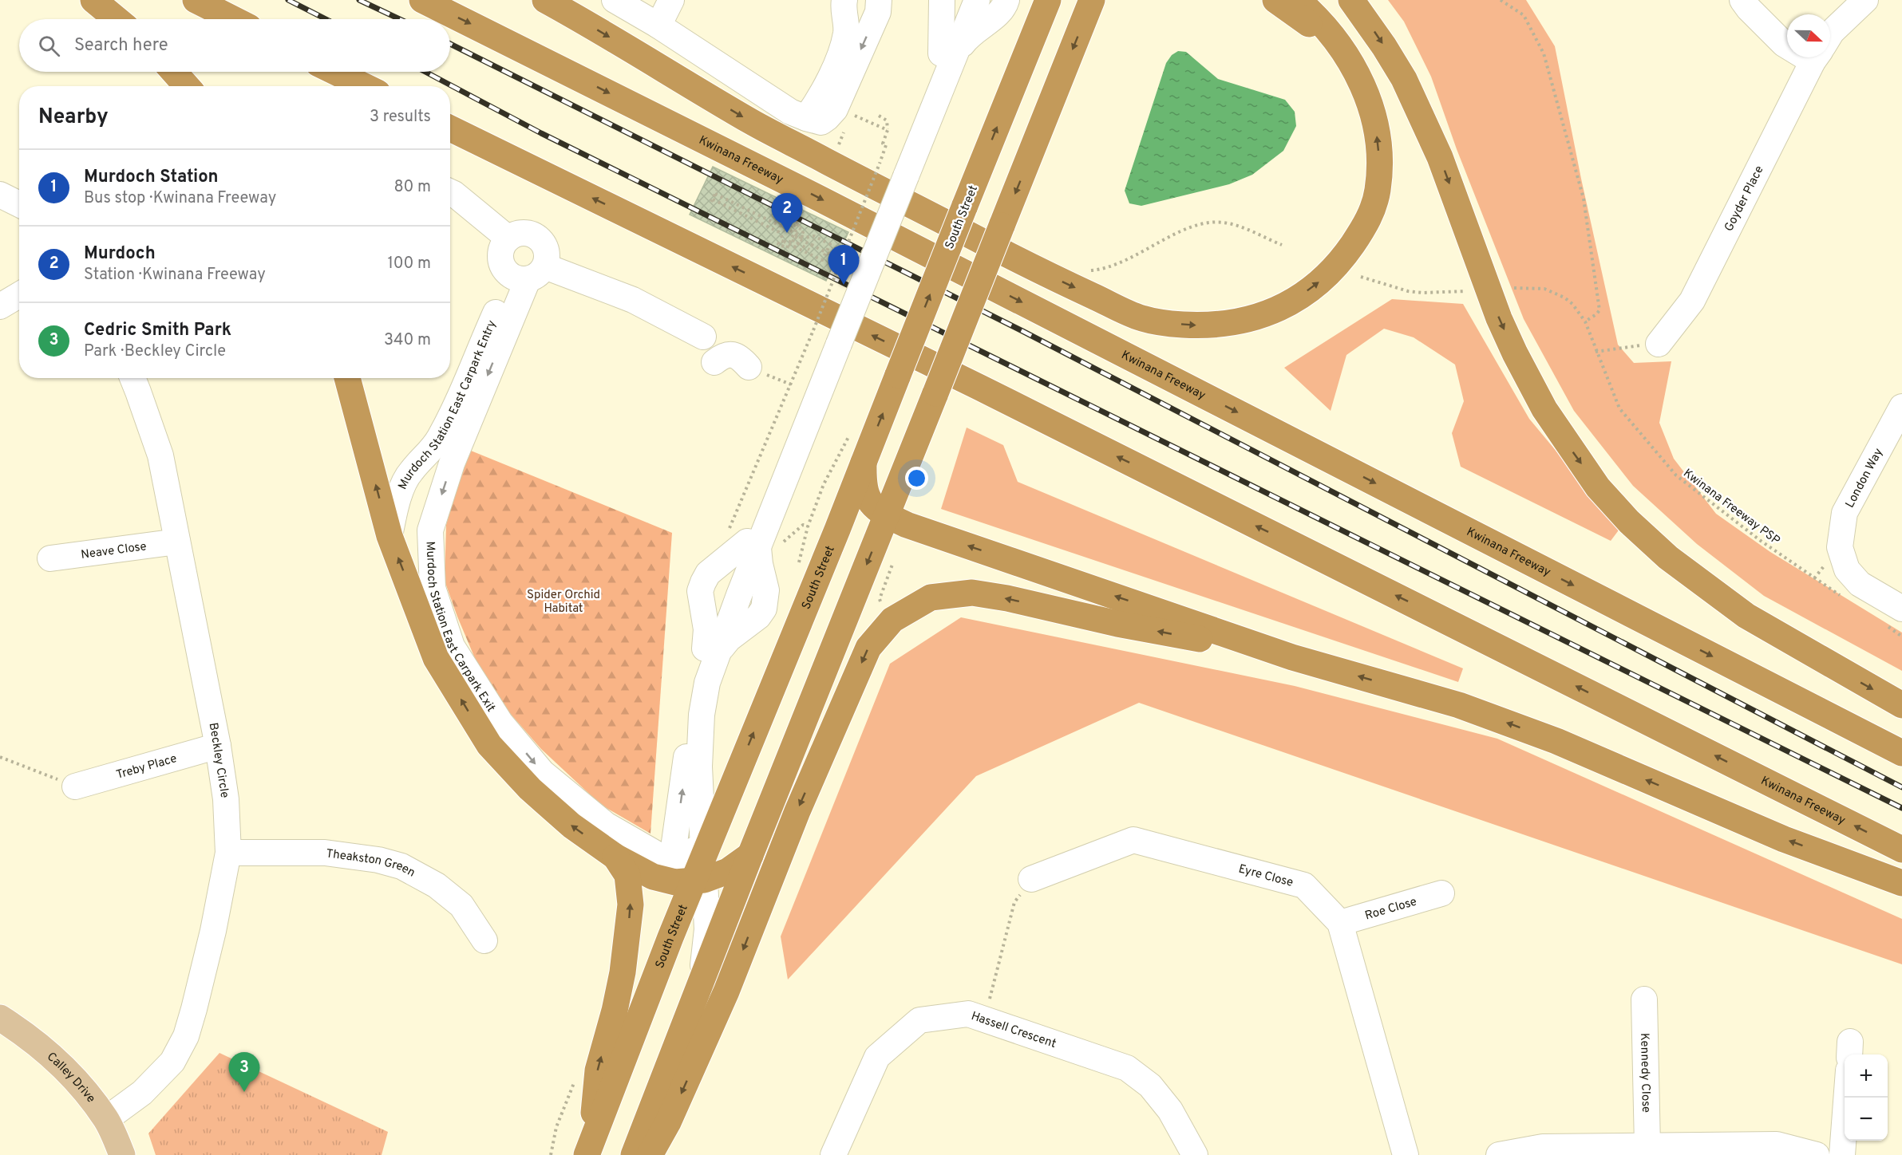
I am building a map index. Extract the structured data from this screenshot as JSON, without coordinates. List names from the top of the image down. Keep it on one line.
{"streets":{"highway":["Kwinana Freeway","South Street"],"main road":["Calley Drive"],"street":["Goyder Place","Murdoch Station East Carpark Entry","London Way","Neave Close","Murdoch Station East Carpark Exit","Beckley Circle","Treby Place","Theakston Green","Eyre Close","Roe Close","Hassell Crescent","Kennedy Close"],"path":["Kwinana Freeway PSP"]},"crossings":[["South Street","Murdoch Station East Carpark Exit"],["Murdoch Station East Carpark Entry","Murdoch Station East Carpark Exit"],["Neave Close","Beckley Circle"],["Beckley Circle","Treby Place"],["Beckley Circle","Theakston Green"],["Beckley Circle","Calley Drive"],["Eyre Close","Roe Close"]],"one_way":["Murdoch Station East Carpark Exit"],"parks":["Spider Orchid Habitat"],"north":"right","page":{"search":"Search here","heading":["Nearby","3 results"],"list":[{"mark":"1","name":"Murdoch Station","note":"Bus stop · Kwinana Freeway","value":"80 m"},{"mark":"2","name":"Murdoch","note":"Station · Kwinana Freeway","value":"100 m"},{"mark":"3","name":"Cedric Smith Park","note":"Park · Beckley Circle","value":"340 m"}],"pins":["2","1","3"],"map_buttons":["+","−"]}}
